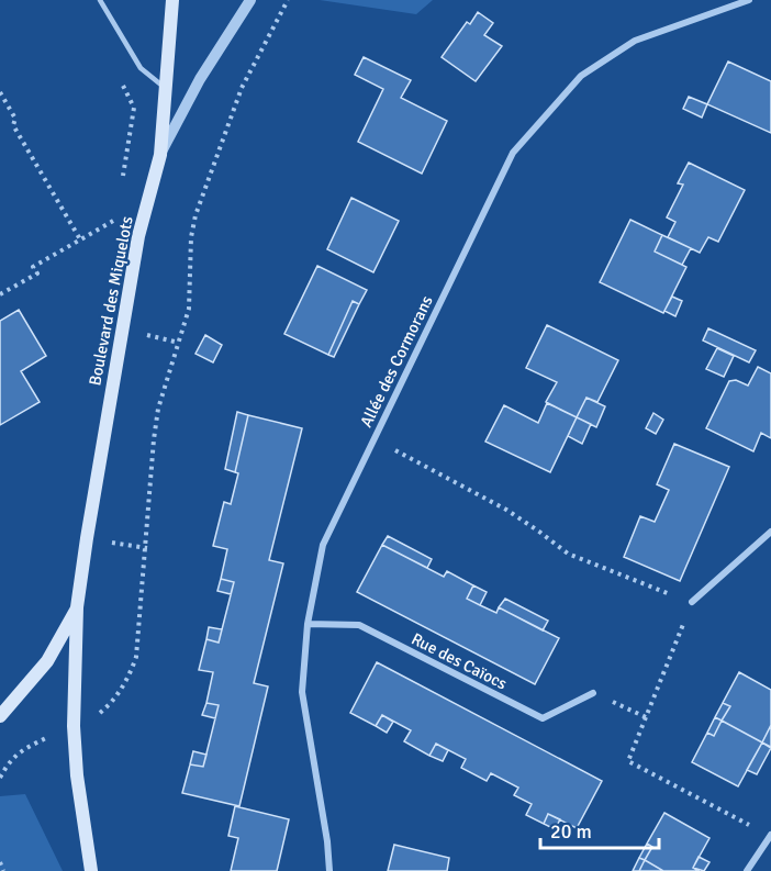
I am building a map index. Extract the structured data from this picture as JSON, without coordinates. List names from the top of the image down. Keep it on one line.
{"streets":{"main road":["Boulevard des Miquelots"],"street":["Allée des Cormorans","Rue des Caïocs"]},"crossings":[["Allée des Cormorans","Rue des Caïocs"]],"scale_bar":"20 m"}
